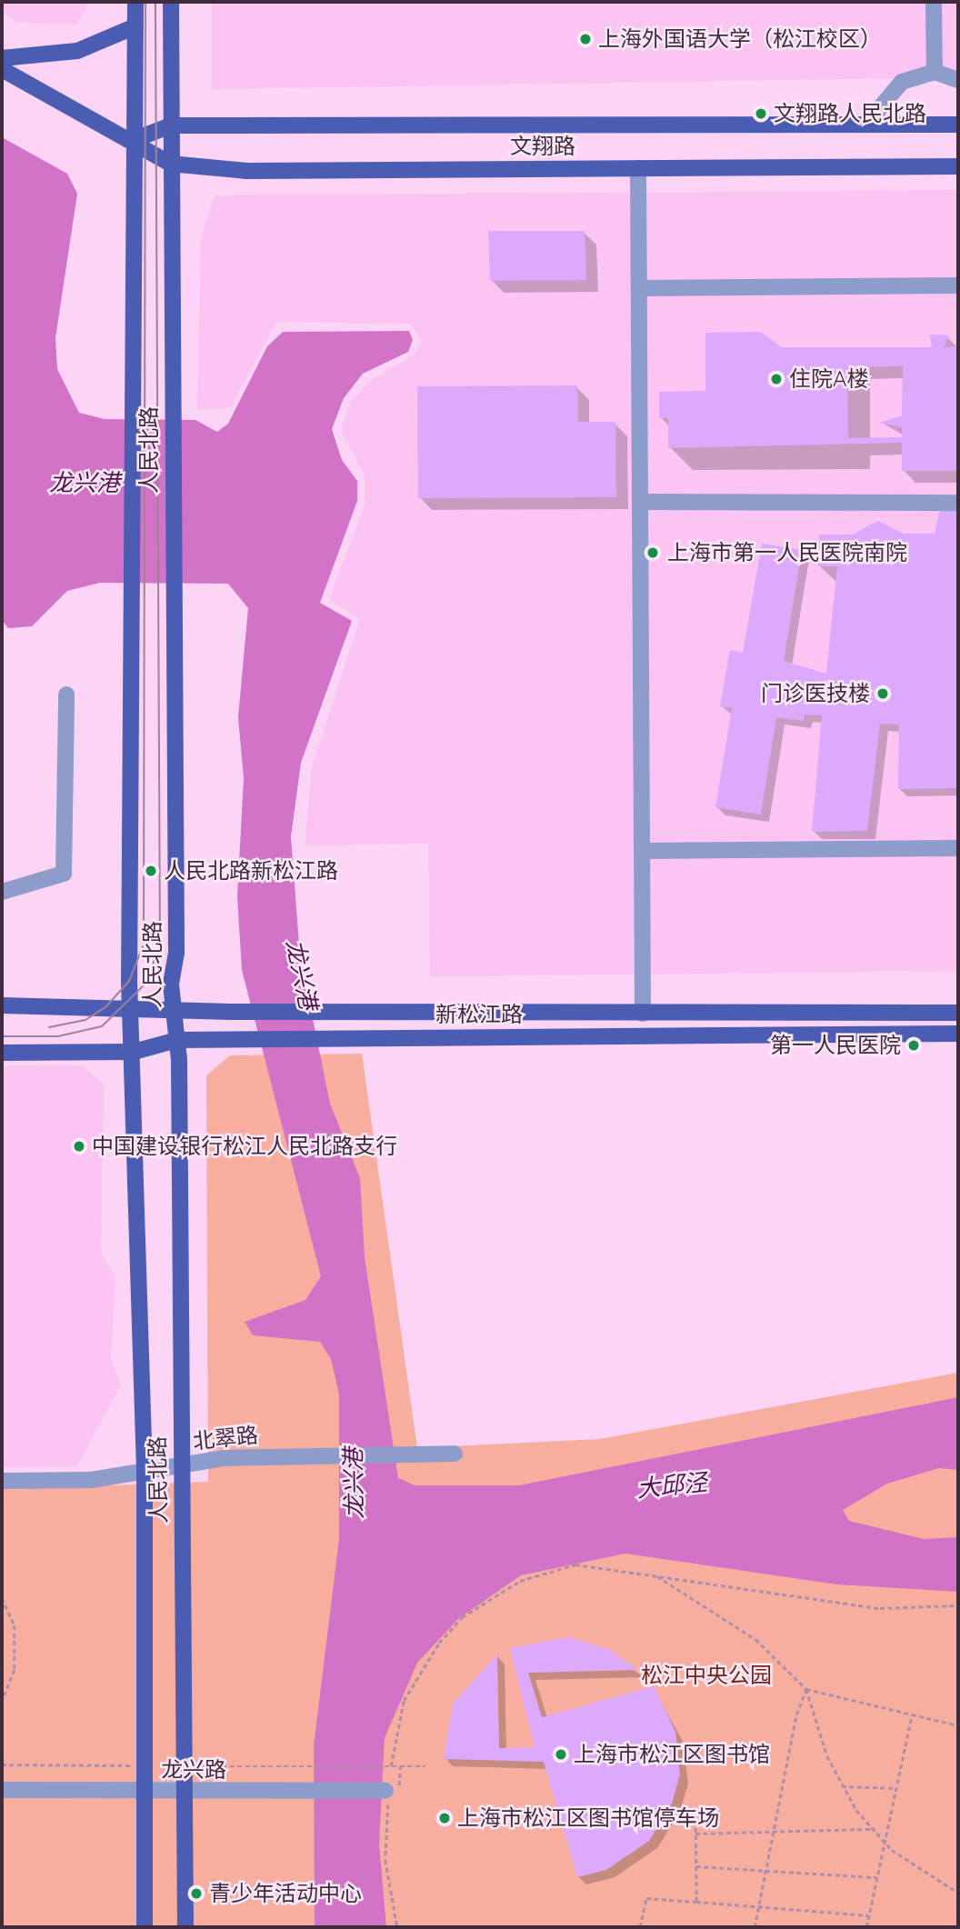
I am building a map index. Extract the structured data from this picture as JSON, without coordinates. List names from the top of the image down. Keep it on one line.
{"streets":{"main road":["文翔路","人民北路","新松江路"],"street":["北翠路","龙兴路"]},"crossings":[["文翔路","人民北路"],["人民北路","新松江路"],["人民北路","北翠路"],["人民北路","龙兴路"]],"water":["龙兴港","大邱泾"],"parks":["松江中央公园"],"places":["上海外国语大学（松江校区）","文翔路人民北路","住院A楼","上海市第一人民医院南院","门诊医技楼","人民北路新松江路","第一人民医院","中国建设银行松江人民北路支行","上海市松江区图书馆","上海市松江区图书馆停车场","青少年活动中心"]}
